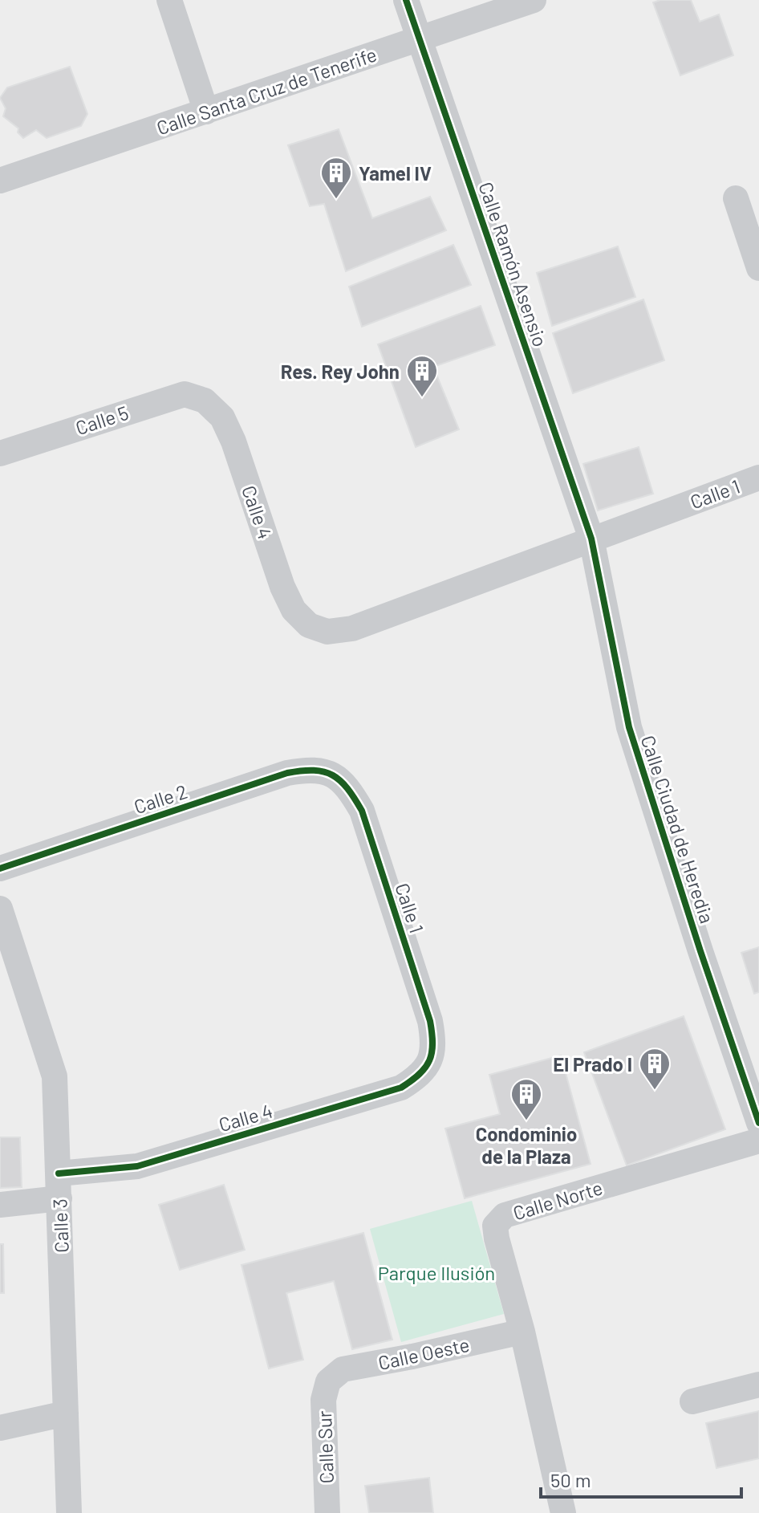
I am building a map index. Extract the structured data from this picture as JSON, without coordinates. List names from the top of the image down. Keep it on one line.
{"streets":{"street":["Calle Santa Cruz de Tenerife","Calle Ramón Asensio","Calle 5","Calle 1","Calle 4","Calle 2","Calle Ciudad de Heredia","Calle Norte","Calle 3","Calle Oeste","Calle Sur"]},"crossings":[["Calle Santa Cruz de Tenerife","Calle Ramón Asensio"],["Calle Ramón Asensio","Calle 1"],["Calle Ramón Asensio","Calle Ciudad de Heredia"],["Calle 5","Calle 4"],["Calle 1","Calle 4"],["Calle 1","Calle 2"],["Calle 1","Calle Ciudad de Heredia"],["Calle 4","Calle 3"],["Calle Norte","Calle Oeste"],["Calle Oeste","Calle Sur"]],"parks":["Parque Ilusión"],"places":{"building":["Yamel IV","Res. Rey John","El Prado I","Condominio de la Plaza"]},"scale_bar":"50 m"}
